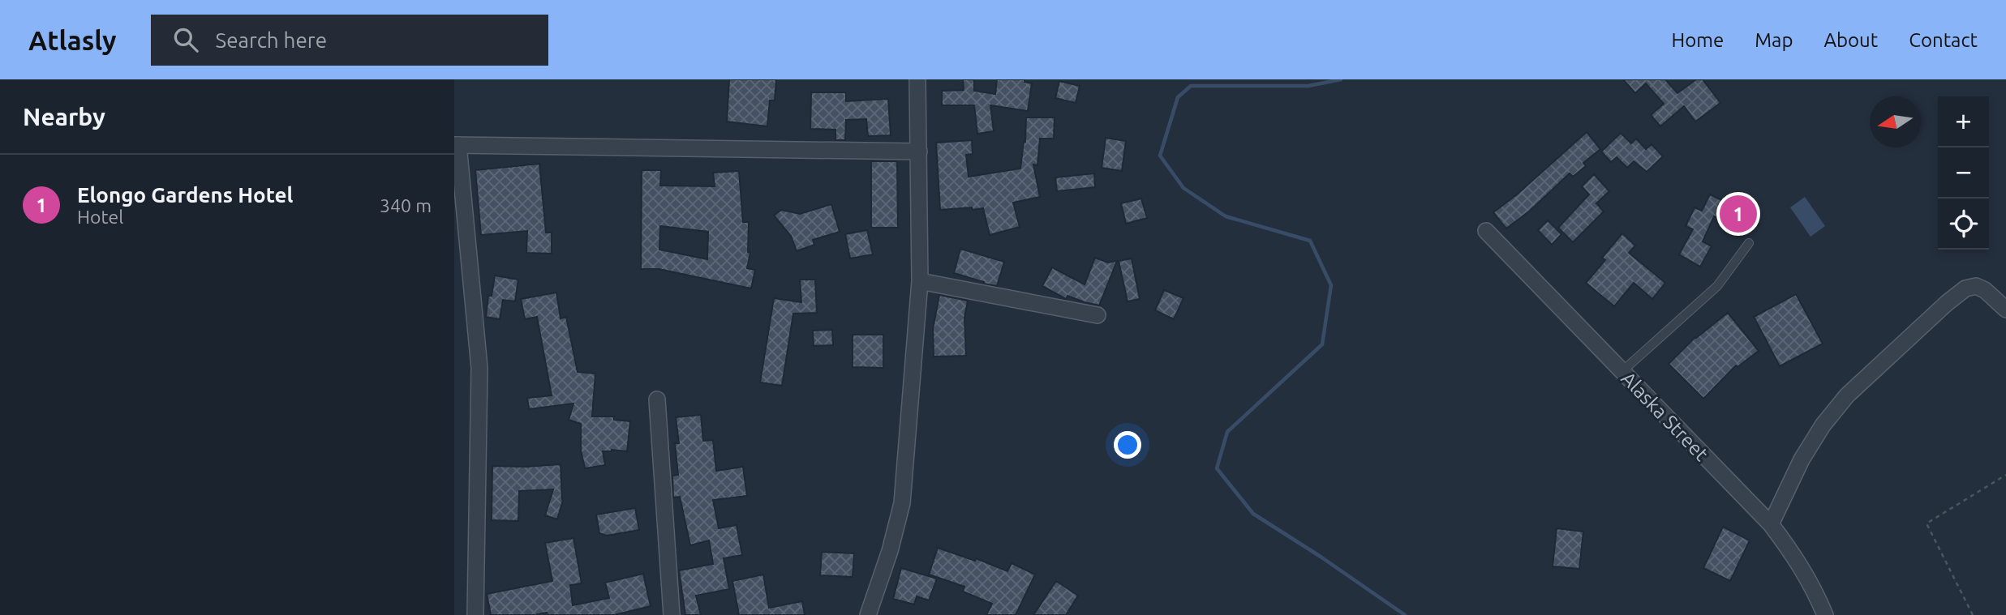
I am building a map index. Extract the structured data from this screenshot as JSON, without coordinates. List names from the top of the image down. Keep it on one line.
{"streets":{"street":["Alaska Street"]},"north":"left","page":{"header":"Atlasly","search":"Search here","nav":["Home","Map","About","Contact"],"heading":"Nearby","map_buttons":["+","−"],"list":[{"mark":"1","name":"Elongo Gardens Hotel","note":"Hotel","value":"340 m"}],"pins":"1"}}
